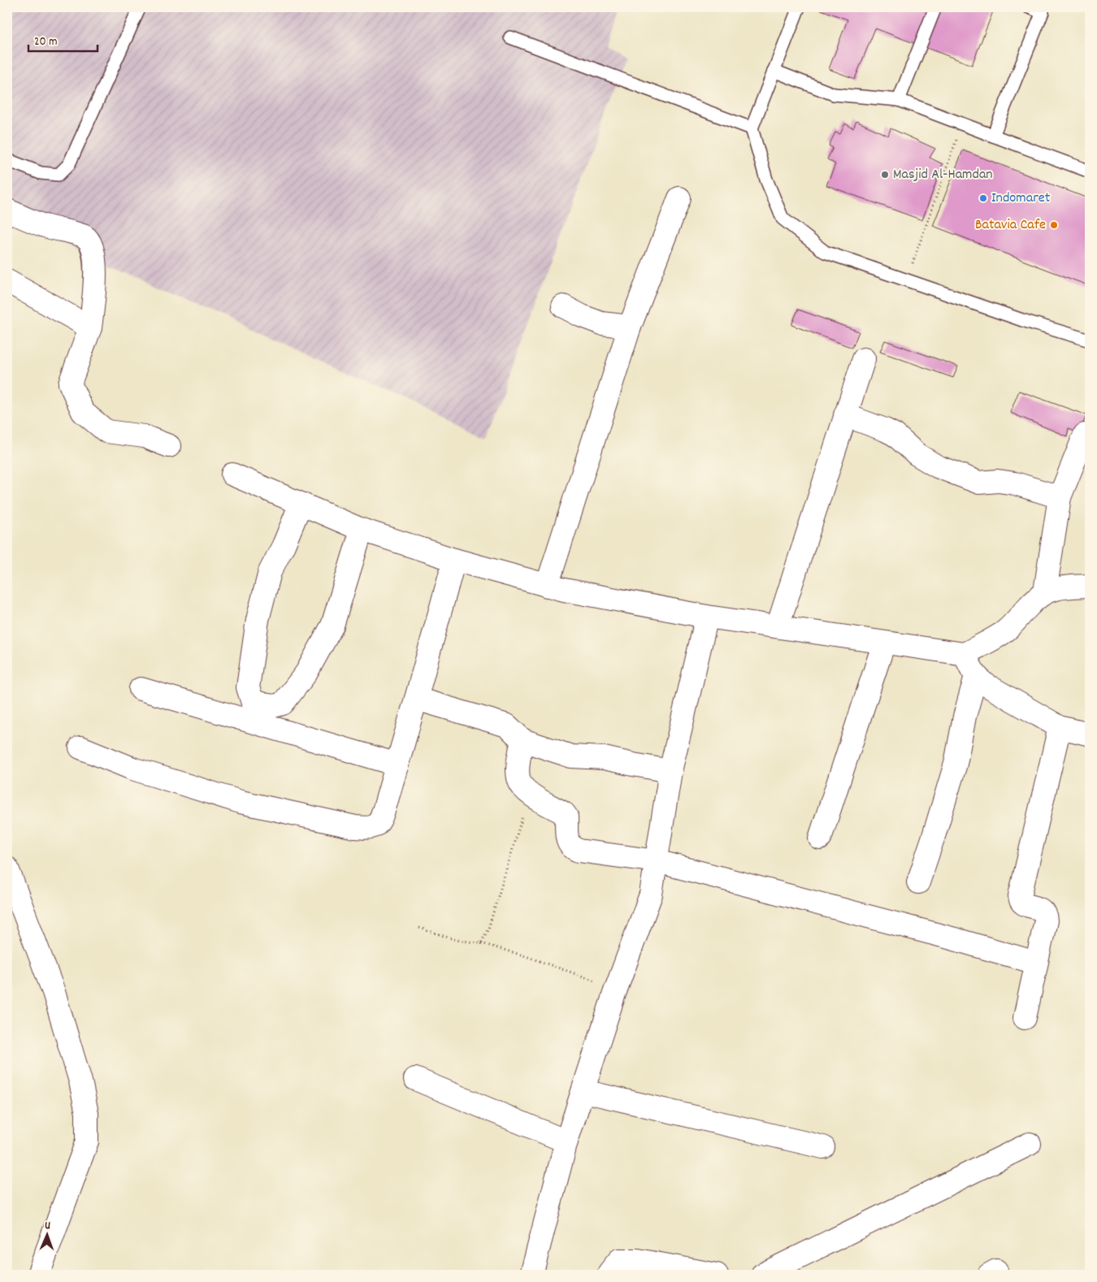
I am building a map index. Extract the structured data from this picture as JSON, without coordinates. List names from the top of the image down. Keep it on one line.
{"places":["Masjid Al-Hamdan","Indomaret","Batavia Cafe"],"scale_bar":"20 m","north":"top"}
